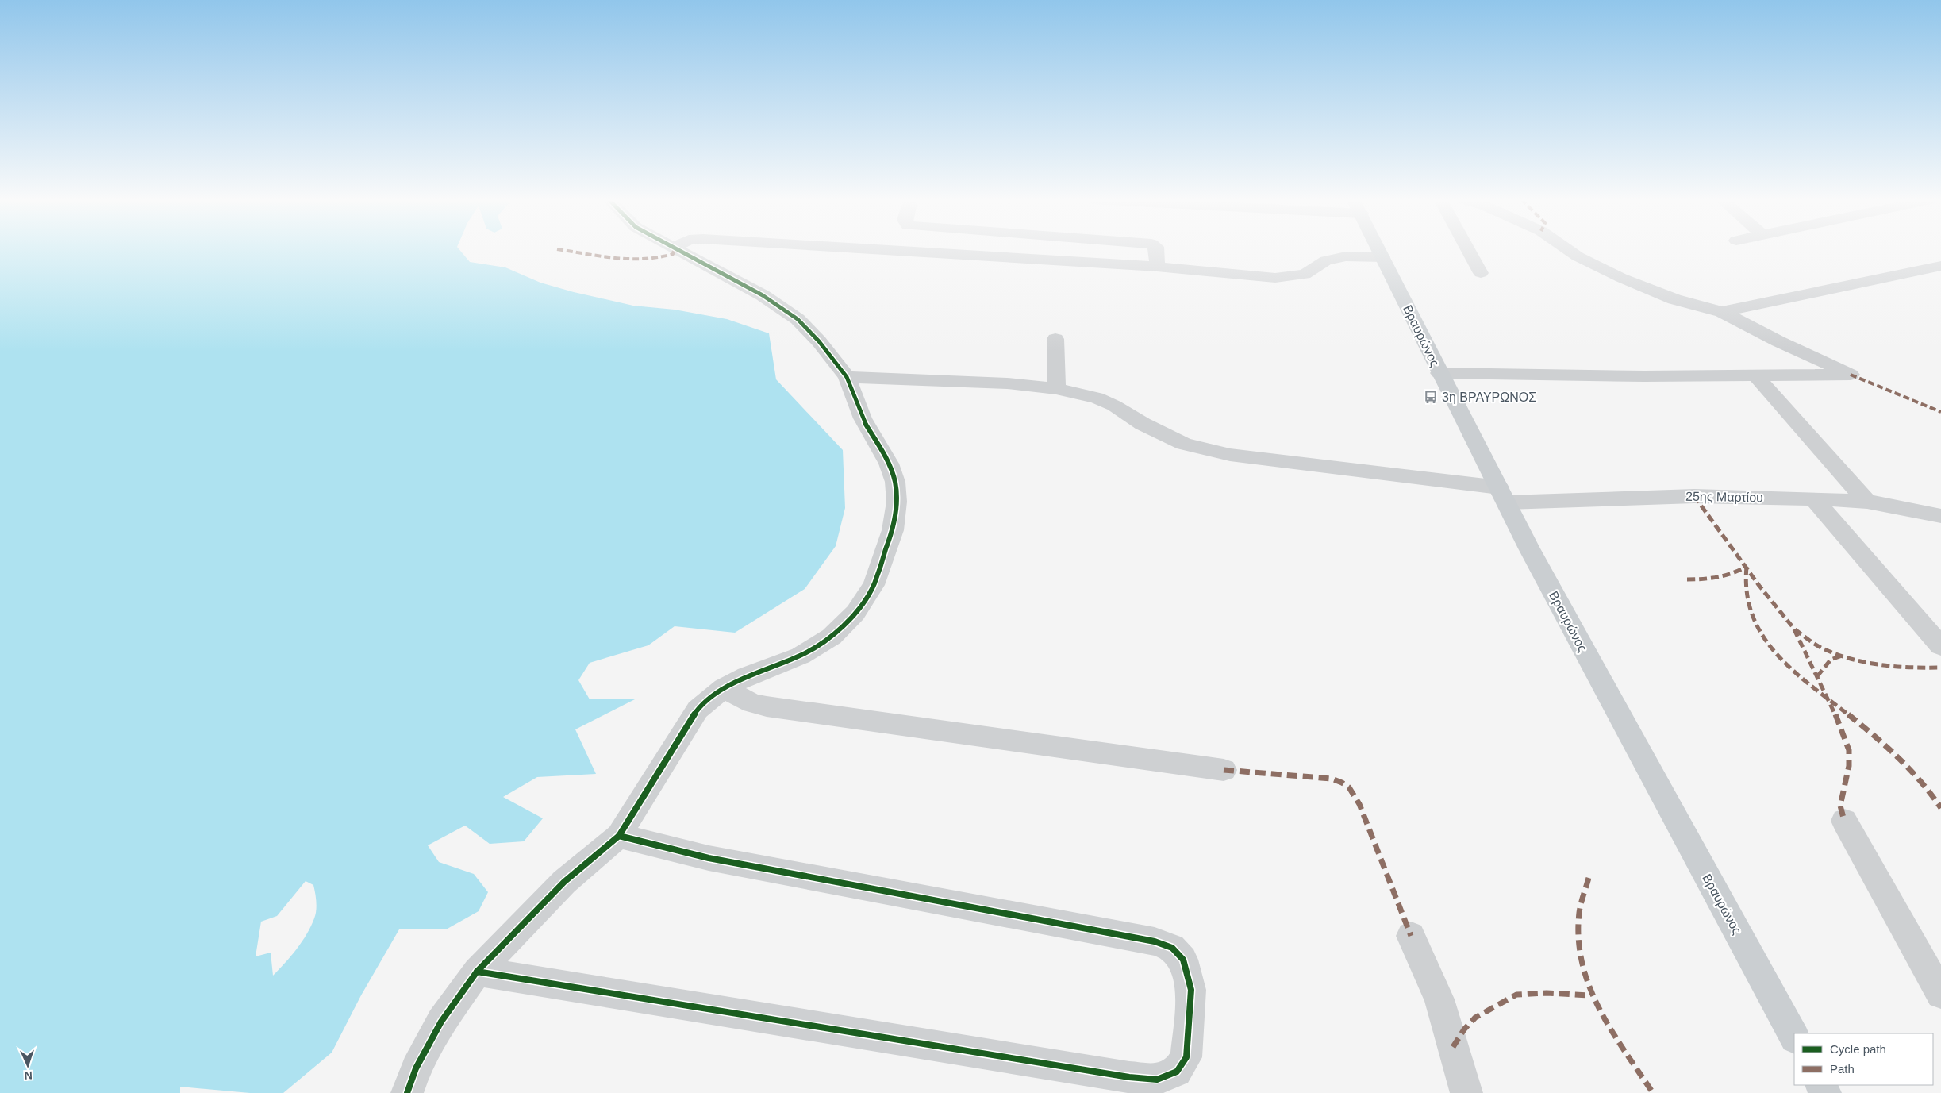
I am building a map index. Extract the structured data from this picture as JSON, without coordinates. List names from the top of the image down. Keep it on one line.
{"streets":{"main road":["Βραυρώνος"],"street":["25ης Μαρτίου"]},"crossings":[["Βραυρώνος","25ης Μαρτίου"]],"places":{"bus stop":["3η ΒΡΑΥΡΩΝΟΣ"]},"legend":["Cycle path","Path"],"north":"bottom"}
